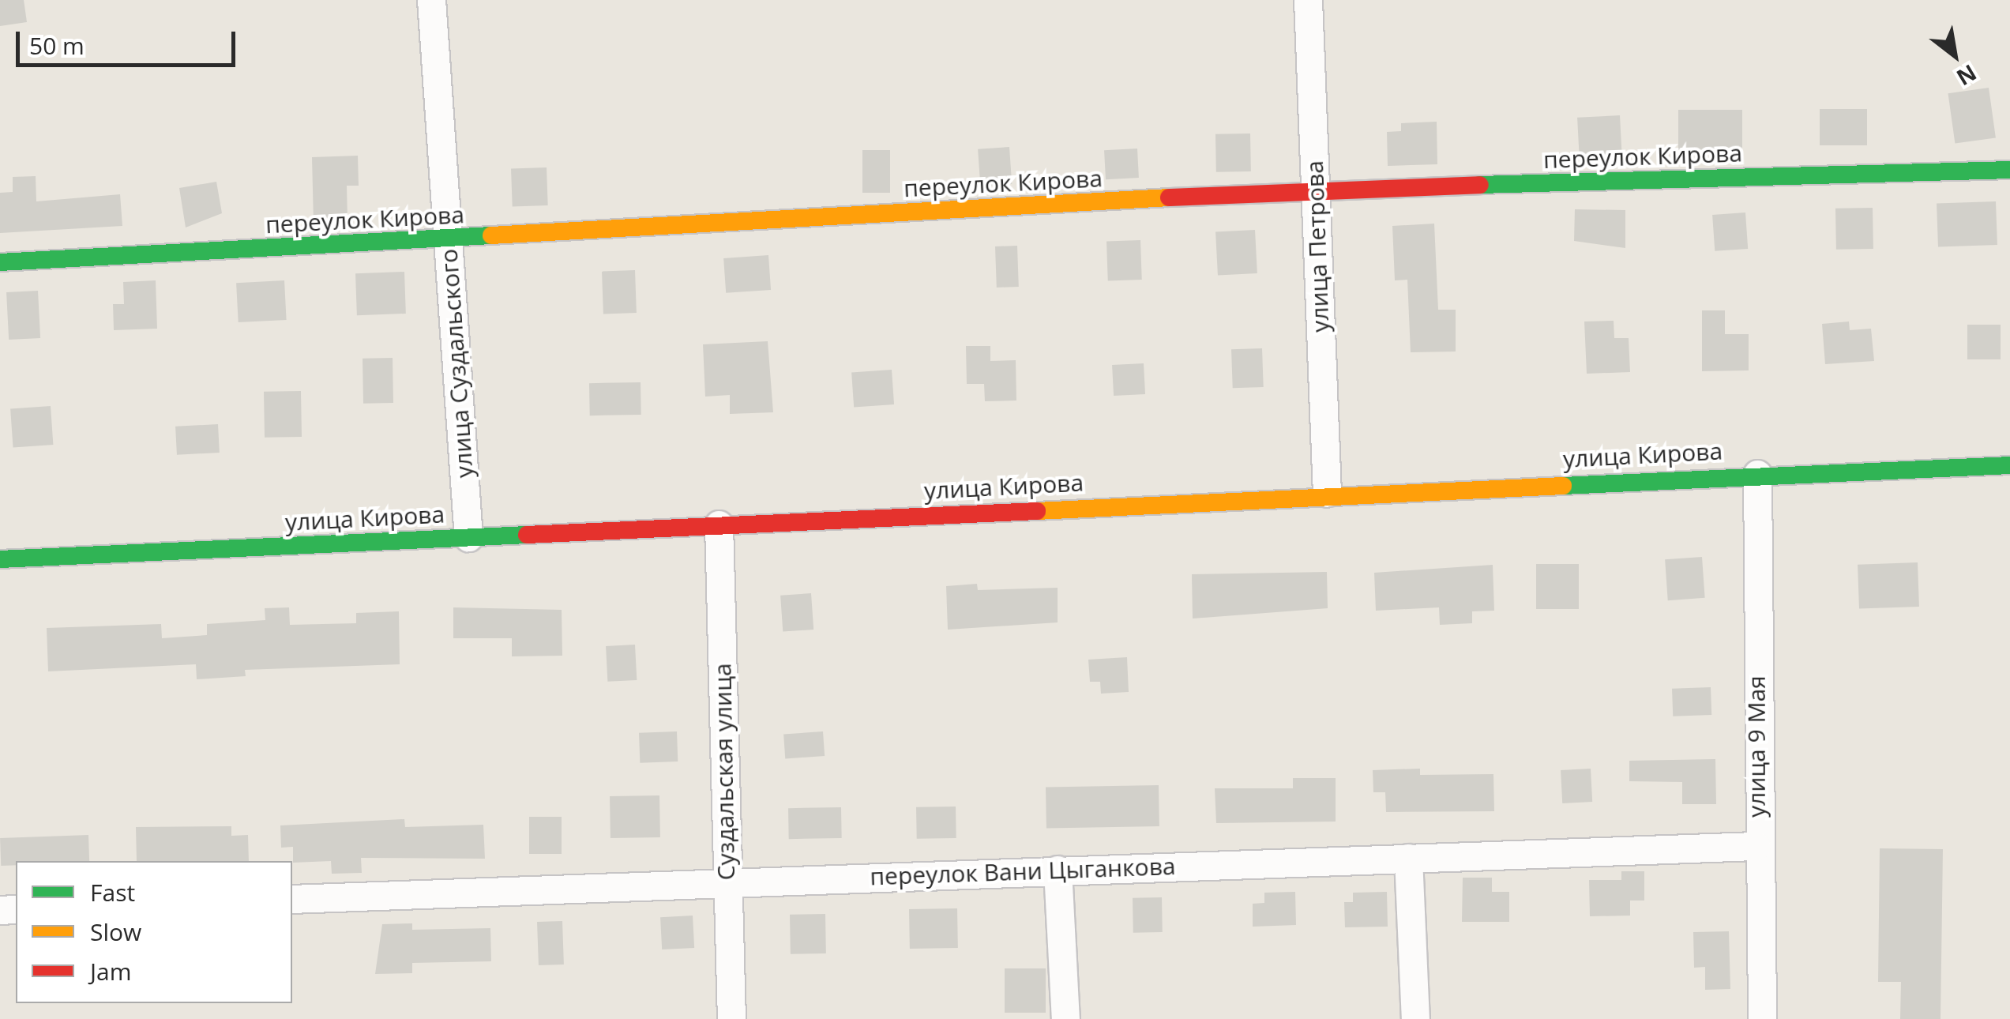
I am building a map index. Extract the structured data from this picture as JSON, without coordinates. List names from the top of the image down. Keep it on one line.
{"streets":{"street":["переулок Кирова","улица Петрова","улица Суздальского","улица Кирова","улица 9 Мая","Суздальская улица","переулок Вани Цыганкова"]},"crossings":[["переулок Кирова","улица Петрова"],["переулок Кирова","улица Суздальского"],["улица Петрова","улица Кирова"],["улица Суздальского","улица Кирова"],["улица Кирова","улица 9 Мая"],["улица Кирова","Суздальская улица"],["улица 9 Мая","переулок Вани Цыганкова"],["Суздальская улица","переулок Вани Цыганкова"]],"legend":["Fast","Slow","Jam"],"scale_bar":"50 m","north":"bottom right"}
